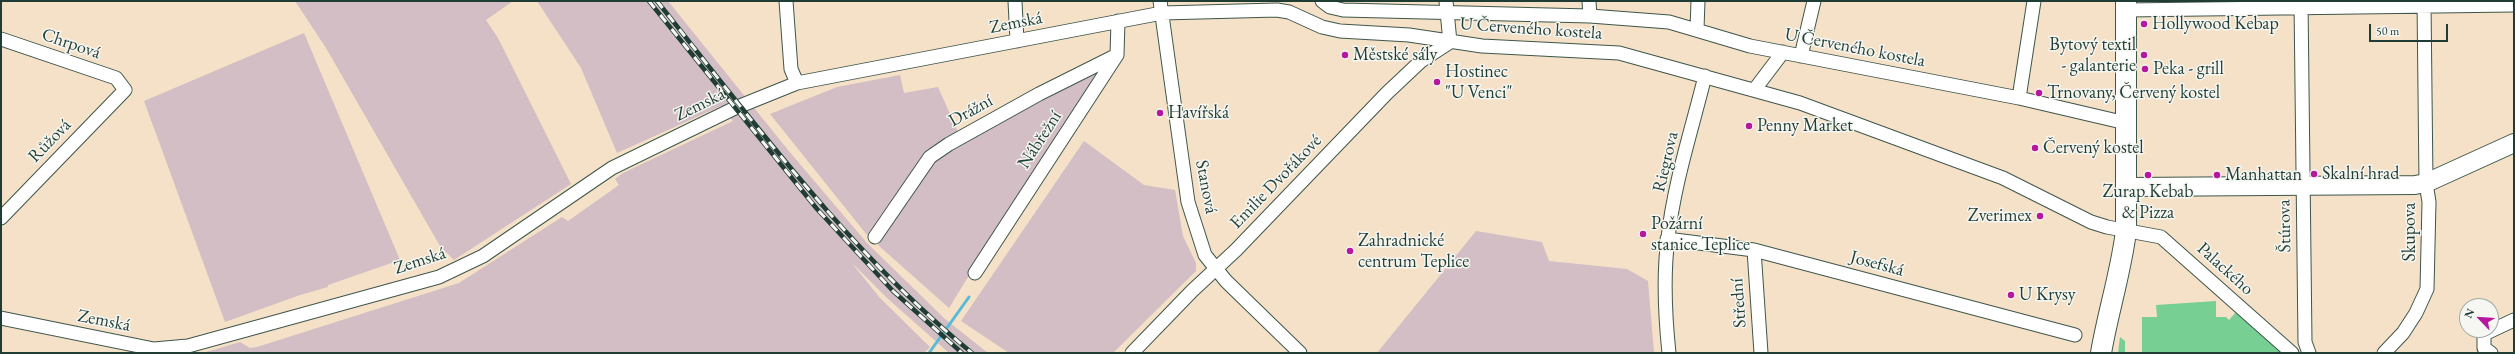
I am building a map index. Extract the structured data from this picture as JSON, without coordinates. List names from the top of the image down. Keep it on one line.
{"streets":{"street":["Zemská","U Červeného kostela","Chrpová","Drážní","Nábřežní","Růžová","Riegrova","Emilie Dvořákové","Stanová","Štúrova","Skupova","Josefská","Palackého","Střední"]},"crossings":[["Zemská","U Červeného kostela"],["Zemská","Emilie Dvořákové"],["Zemská","Stanová"],["U Červeného kostela","Riegrova"],["U Červeného kostela","Emilie Dvořákové"],["U Červeného kostela","Palackého"],["Chrpová","Růžová"],["Drážní","Nábřežní"],["Riegrova","Josefská"],["Emilie Dvořákové","Stanová"],["Josefská","Střední"]],"places":["Hollywood Kebap","Městské sály","Bytový textil - galanterie","Peka - grill","Hostinec \"U Venci\"","Trnovany, Červený kostel","Havířská","Penny Market","Červený kostel","Skalní hrad","Zurap Kebab & Pizza","Manhattan","Zverimex","Požární stanice Teplice","Zahradnické centrum Teplice","U Krysy"],"scale_bar":"50 m","north":"top left"}
